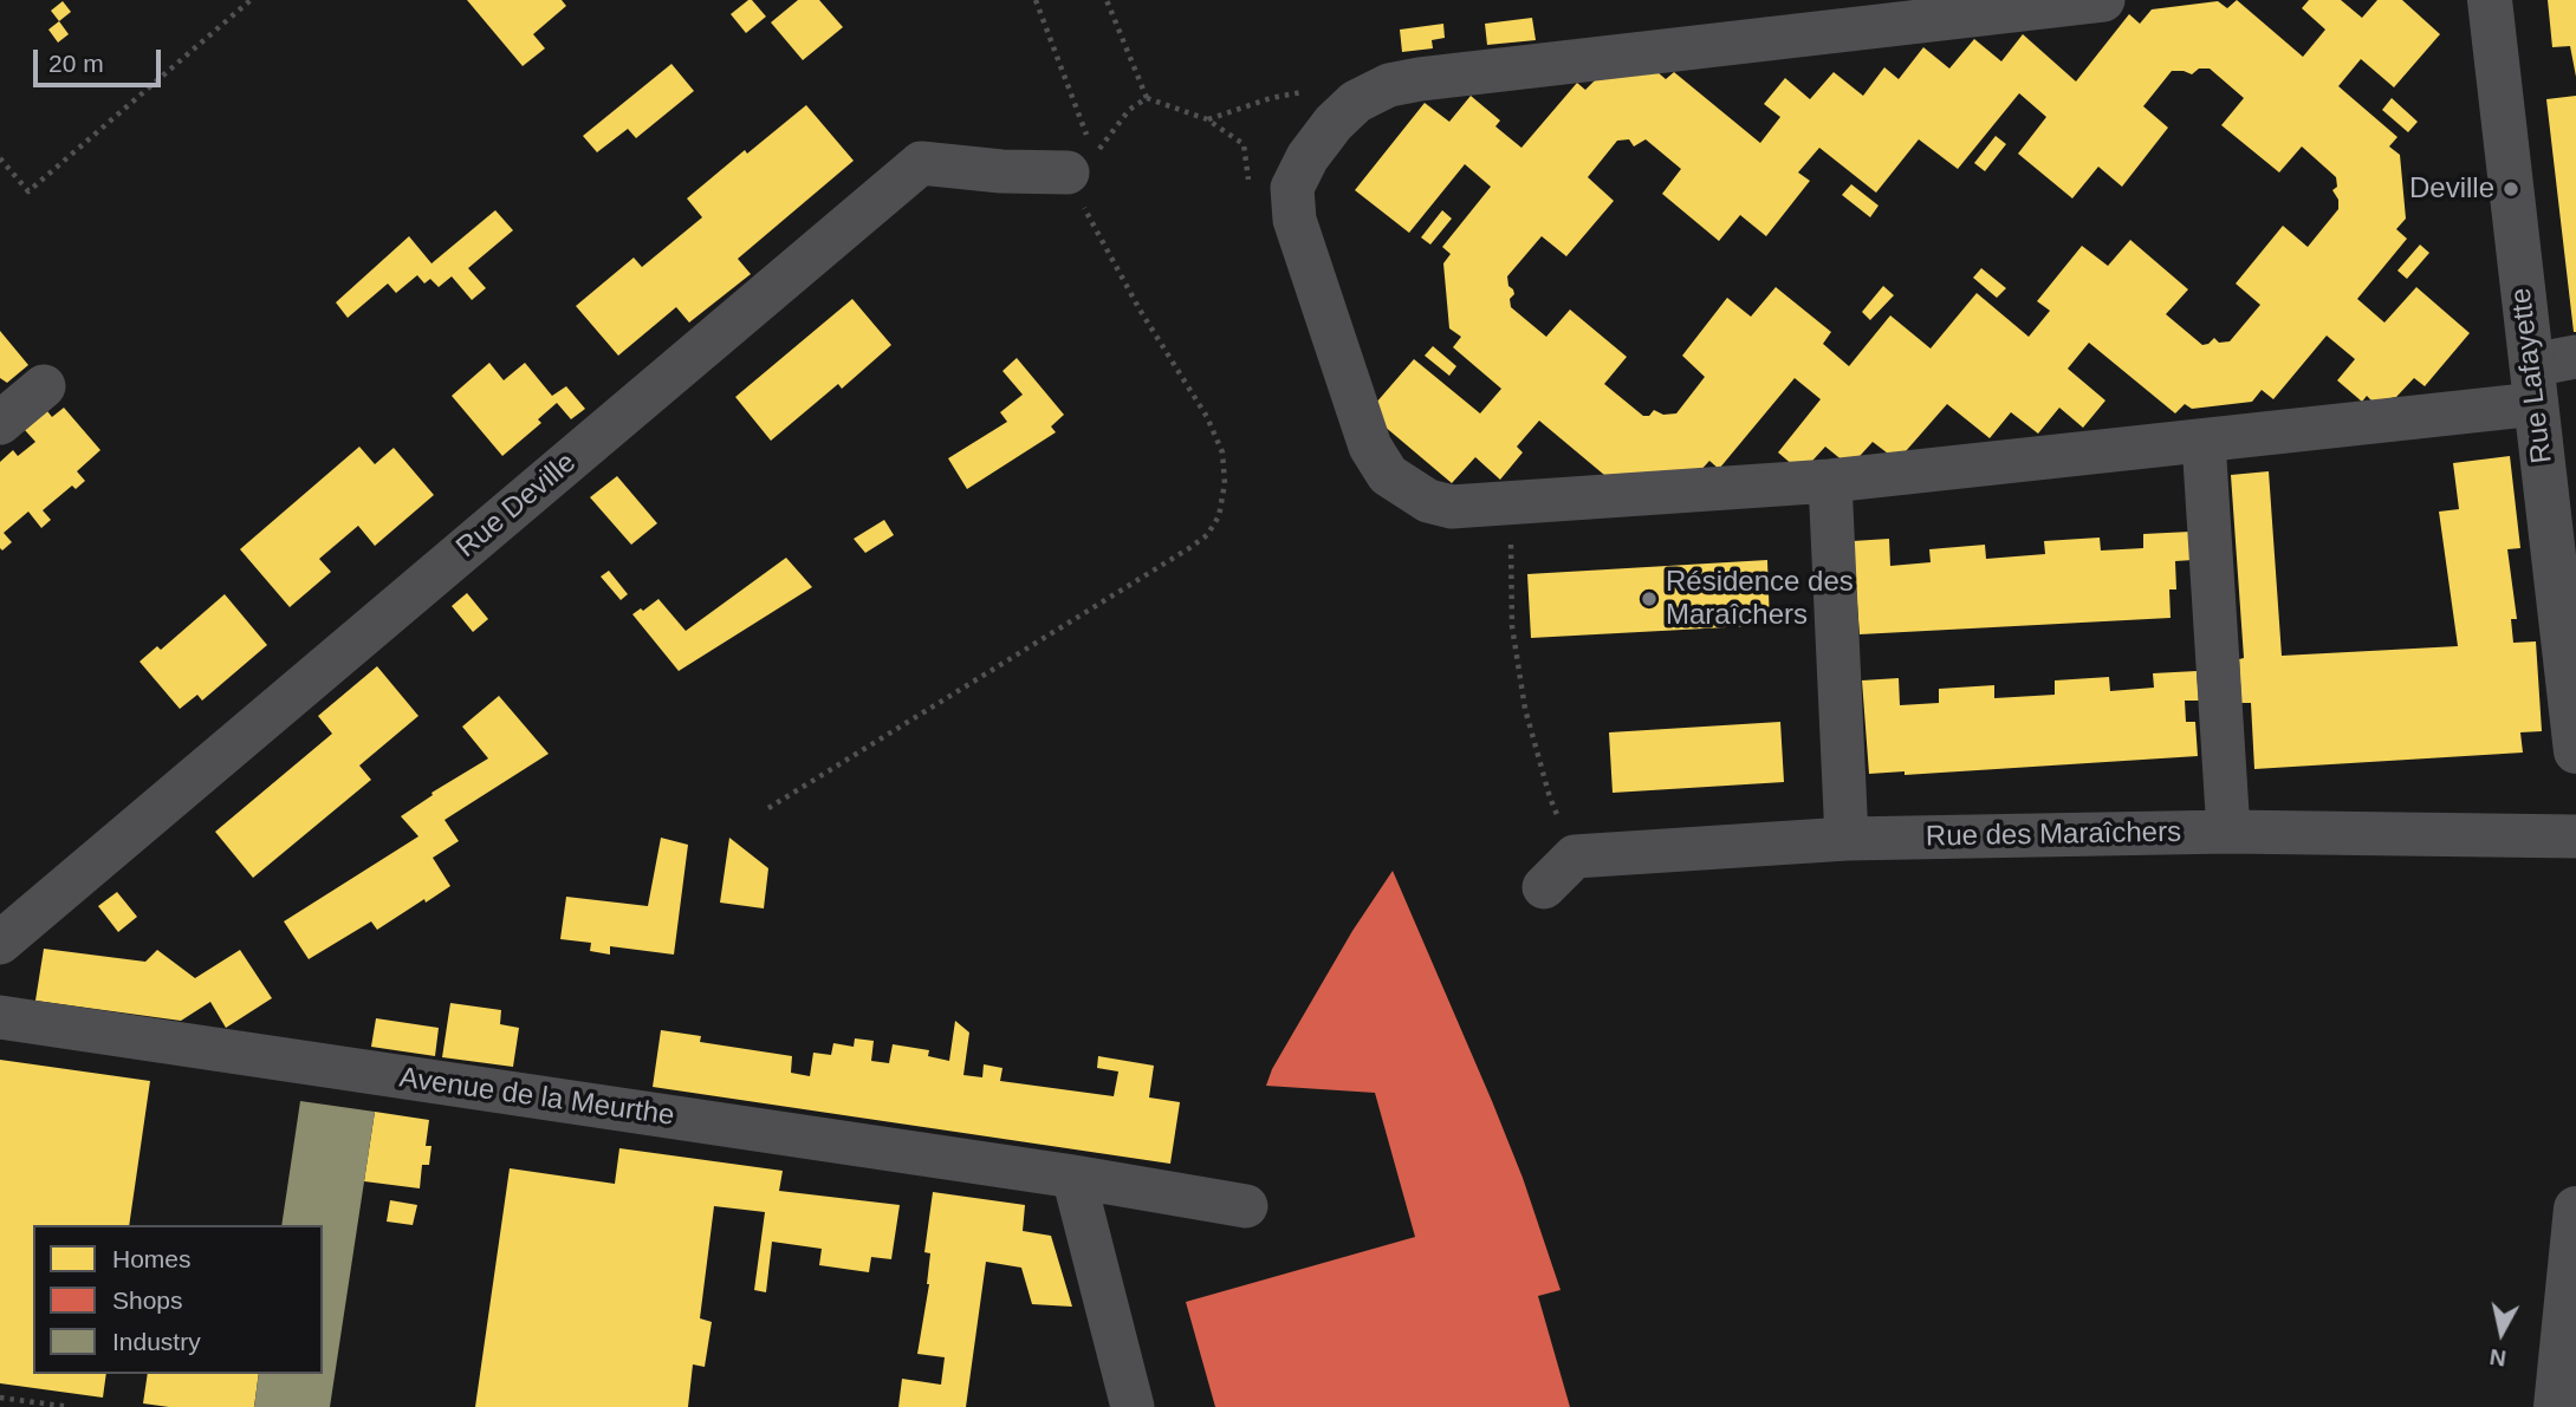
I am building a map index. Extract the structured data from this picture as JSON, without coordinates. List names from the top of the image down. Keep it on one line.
{"streets":{"street":["Rue Lafayette","Rue Deville","Rue des Maraîchers","Avenue de la Meurthe"]},"places":["Deville","Résidence des Maraîchers"],"legend":["Homes","Shops","Industry"],"scale_bar":"20 m","north":"bottom"}
